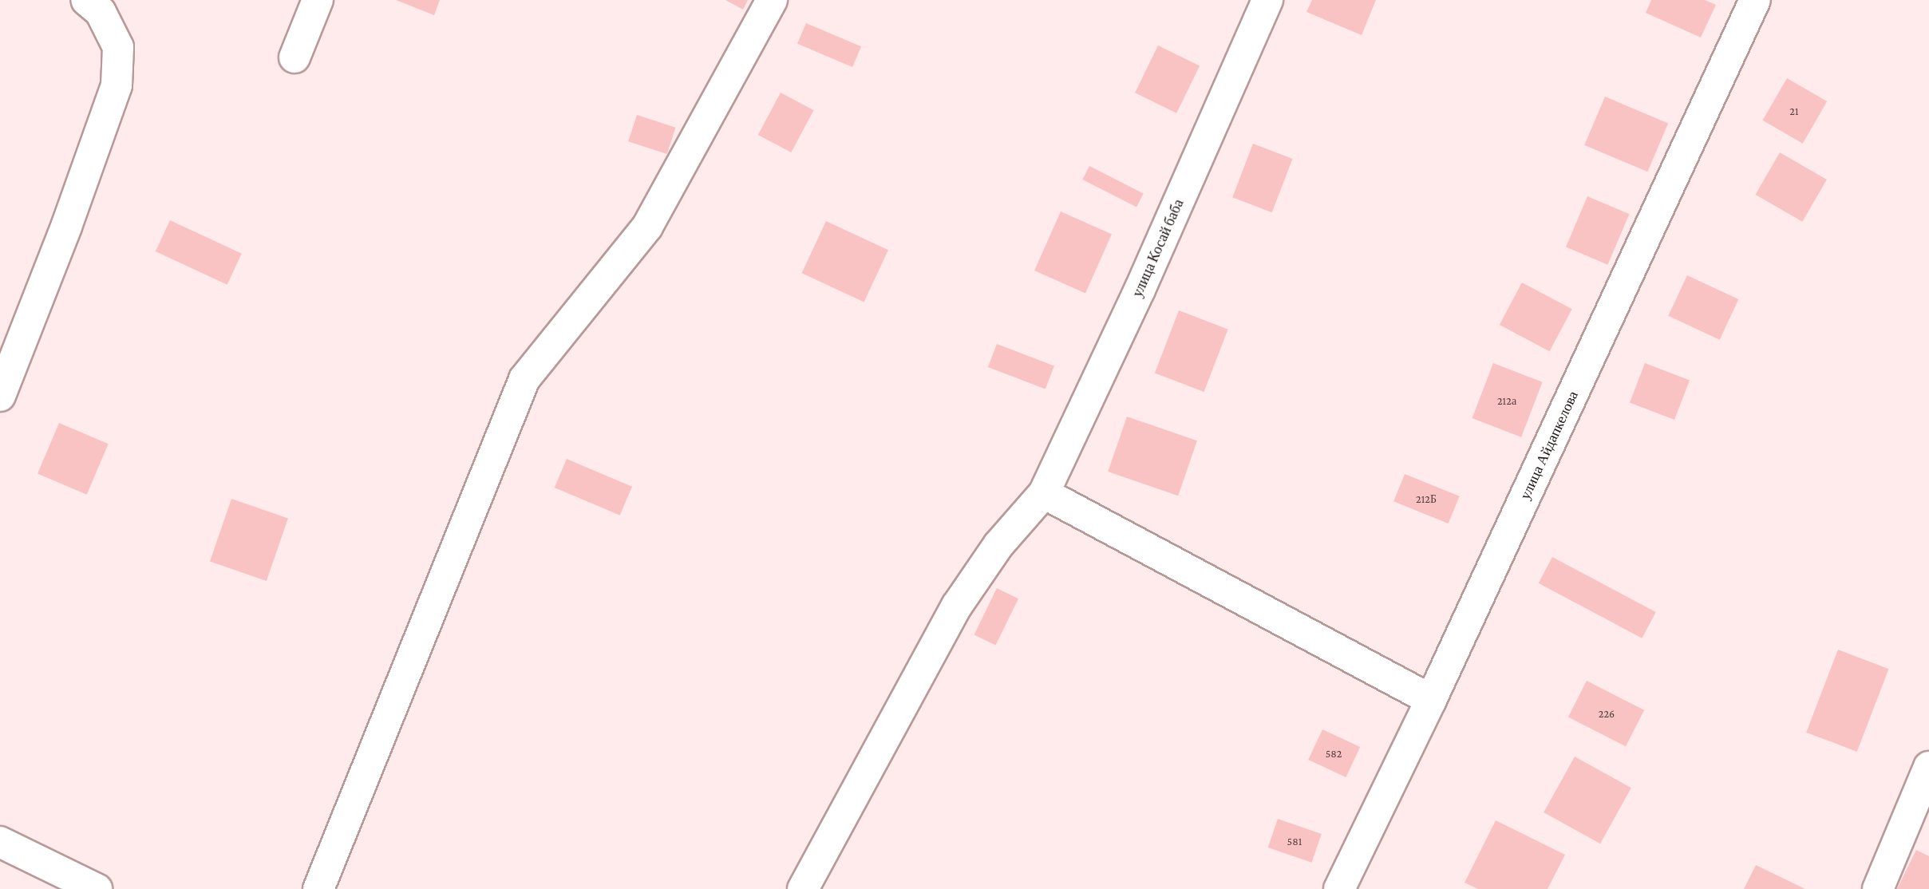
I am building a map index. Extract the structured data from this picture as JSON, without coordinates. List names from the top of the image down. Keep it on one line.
{"streets":{"street":["улица Косай баба","улица Айдапкелова"]},"house_numbers":["21","212а","212Б","226","582","581"]}
